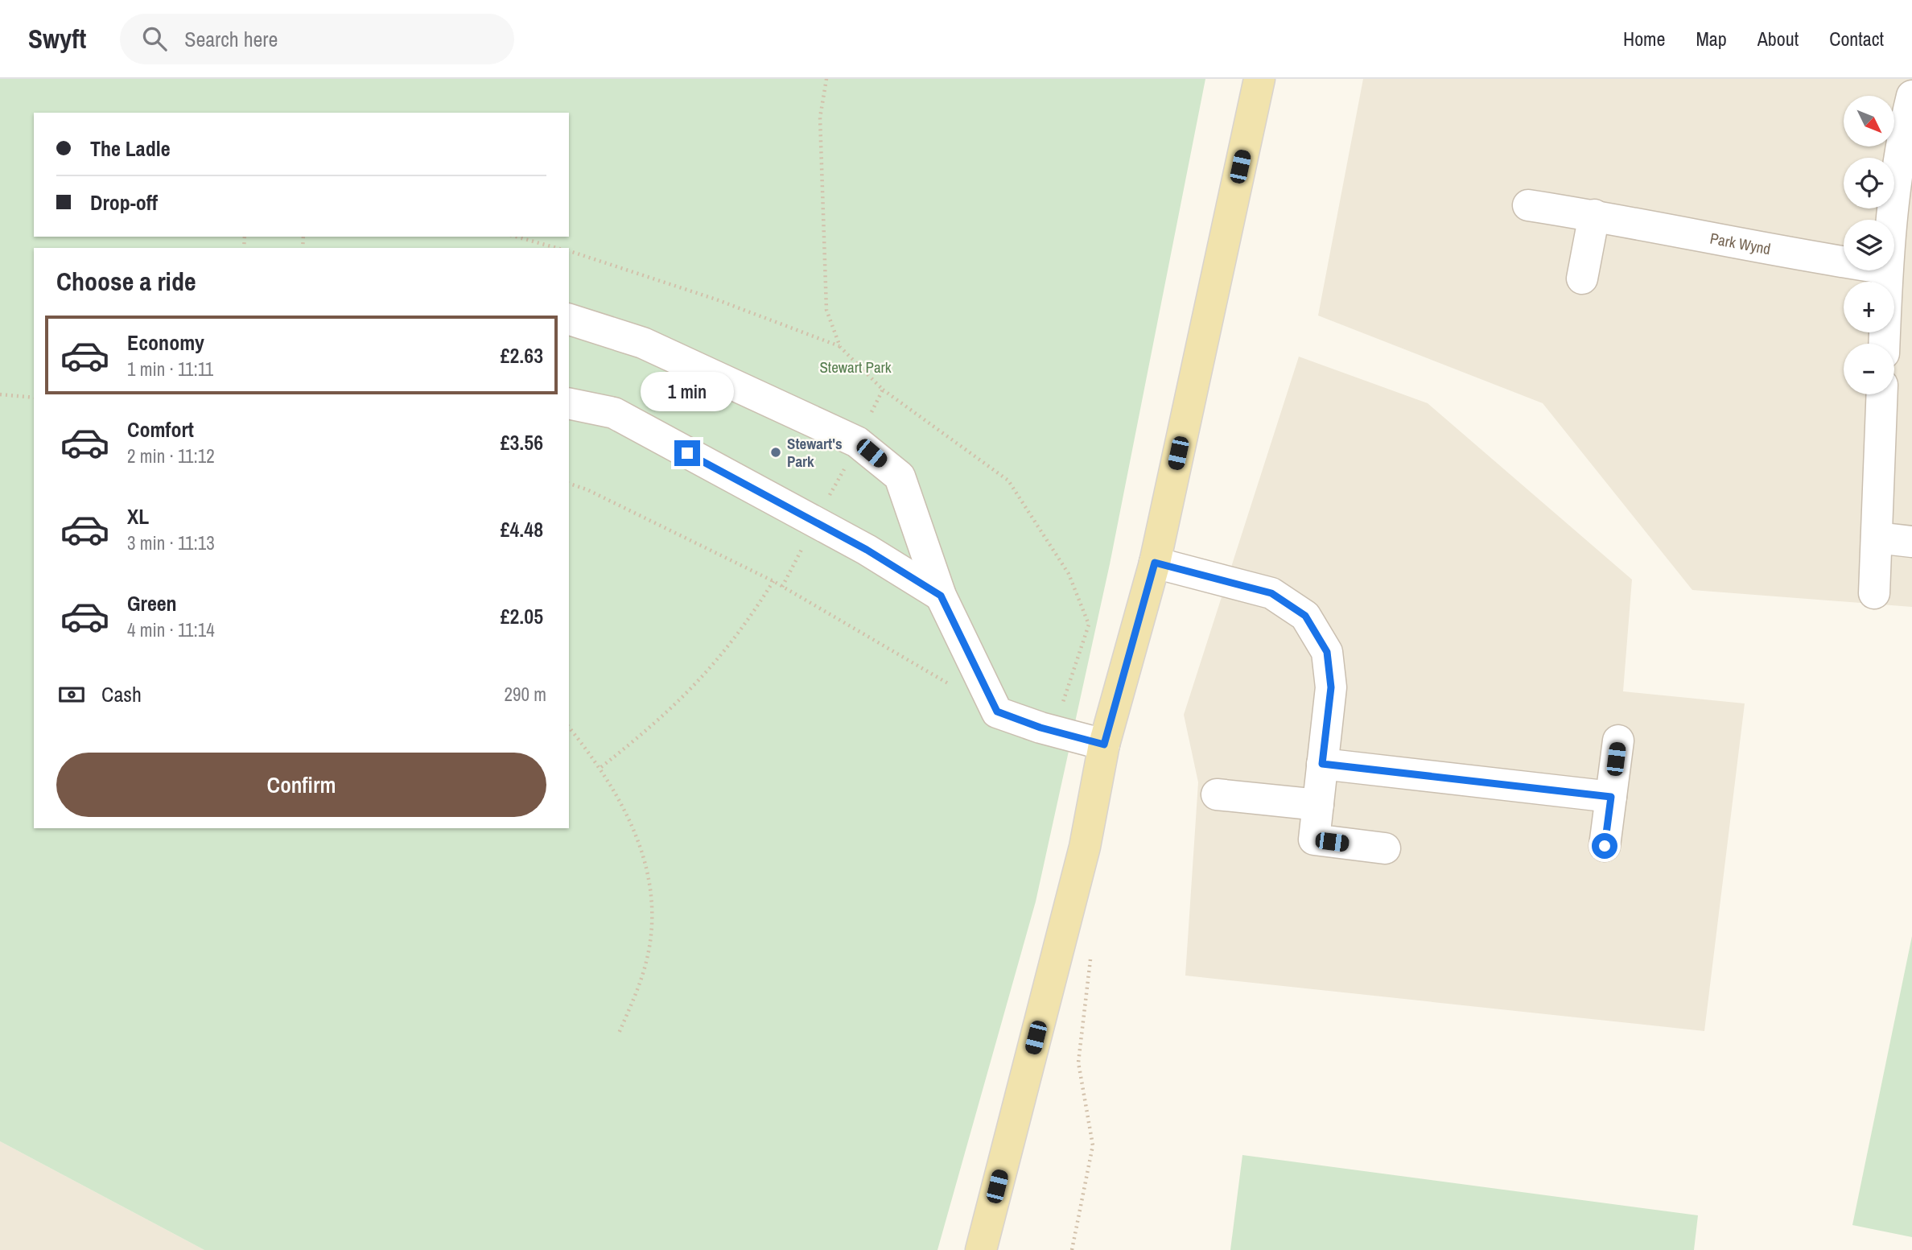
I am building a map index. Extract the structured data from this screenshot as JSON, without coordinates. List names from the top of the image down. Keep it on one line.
{"streets":{"street":["Park Wynd"]},"parks":["Stewart Park"],"places":["Stewart's Park"],"north":"bottom right","page":{"header":"Swyft","search":"Search here","nav":["Home","Map","About","Contact"],"map_buttons":["+","−"],"banner":["The Ladle","Drop-off"],"heading":"Choose a ride","list":[{"name":"Economy","note":"1 min · 11:11","value":"£2.63"},{"name":"Comfort","note":"2 min · 11:12","value":"£3.56"},{"name":"XL","note":"3 min · 11:13","value":"£4.48"},{"name":"Green","note":"4 min · 11:14","value":"£2.05"}],"bubble":"1 min","pay":["Cash","290 m"],"buttons":"Confirm"}}
